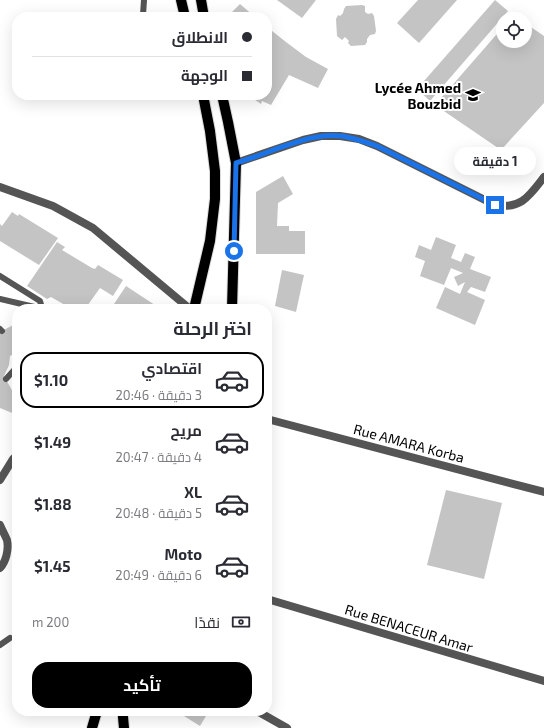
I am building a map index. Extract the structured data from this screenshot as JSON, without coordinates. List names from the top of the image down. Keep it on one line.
{"streets":{"street":["Rue AMARA Korba","Rue BENACEUR Amar"]},"places":{"school or university":["Lycée Ahmed Bouzbid"]},"page":{"banner":["الانطلاق","الوجهة"],"bubble":"1 دقيقة","heading":"اختر الرحلة","list":[{"name":"اقتصادي","note":"3 دقيقة · 20:46","value":"$1.10"},{"name":"مريح","note":"4 دقيقة · 20:47","value":"$1.49"},{"name":"XL","note":"5 دقيقة · 20:48","value":"$1.88"},{"name":"Moto","note":"6 دقيقة · 20:49","value":"$1.45"}],"pay":["نقدًا","200 m"],"buttons":"تأكيد"}}
